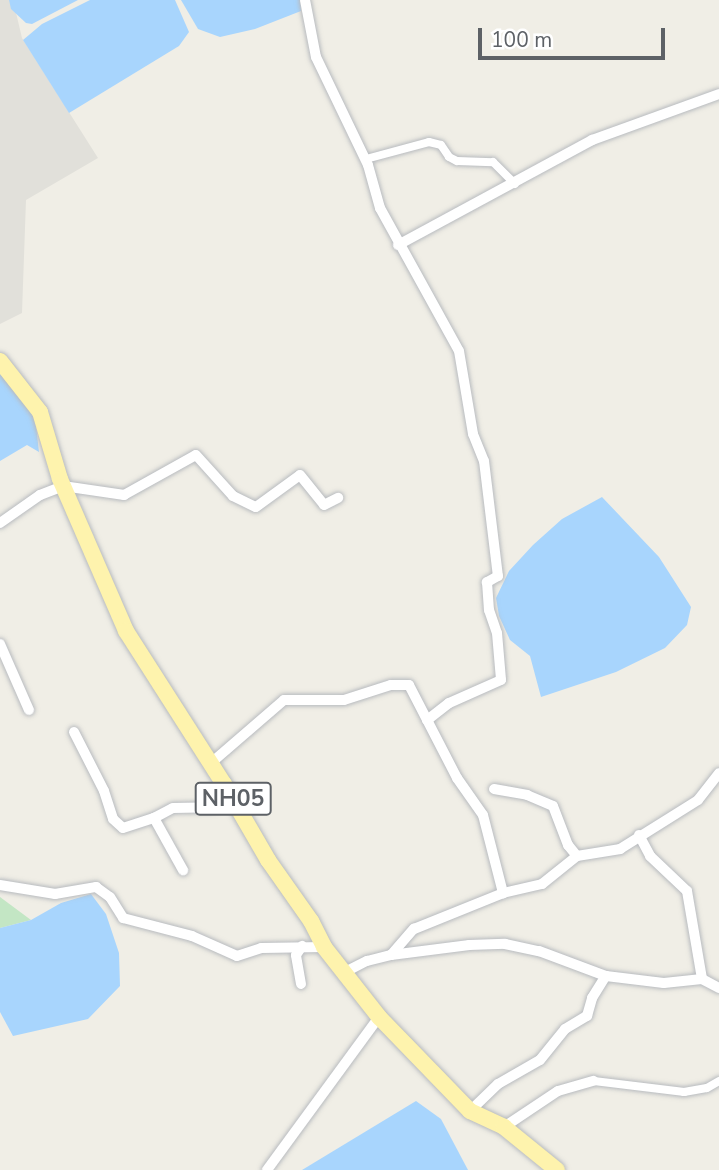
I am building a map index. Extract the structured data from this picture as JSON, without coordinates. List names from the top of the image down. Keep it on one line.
{"streets":{"main road":["NH05"]},"scale_bar":"100 m"}
